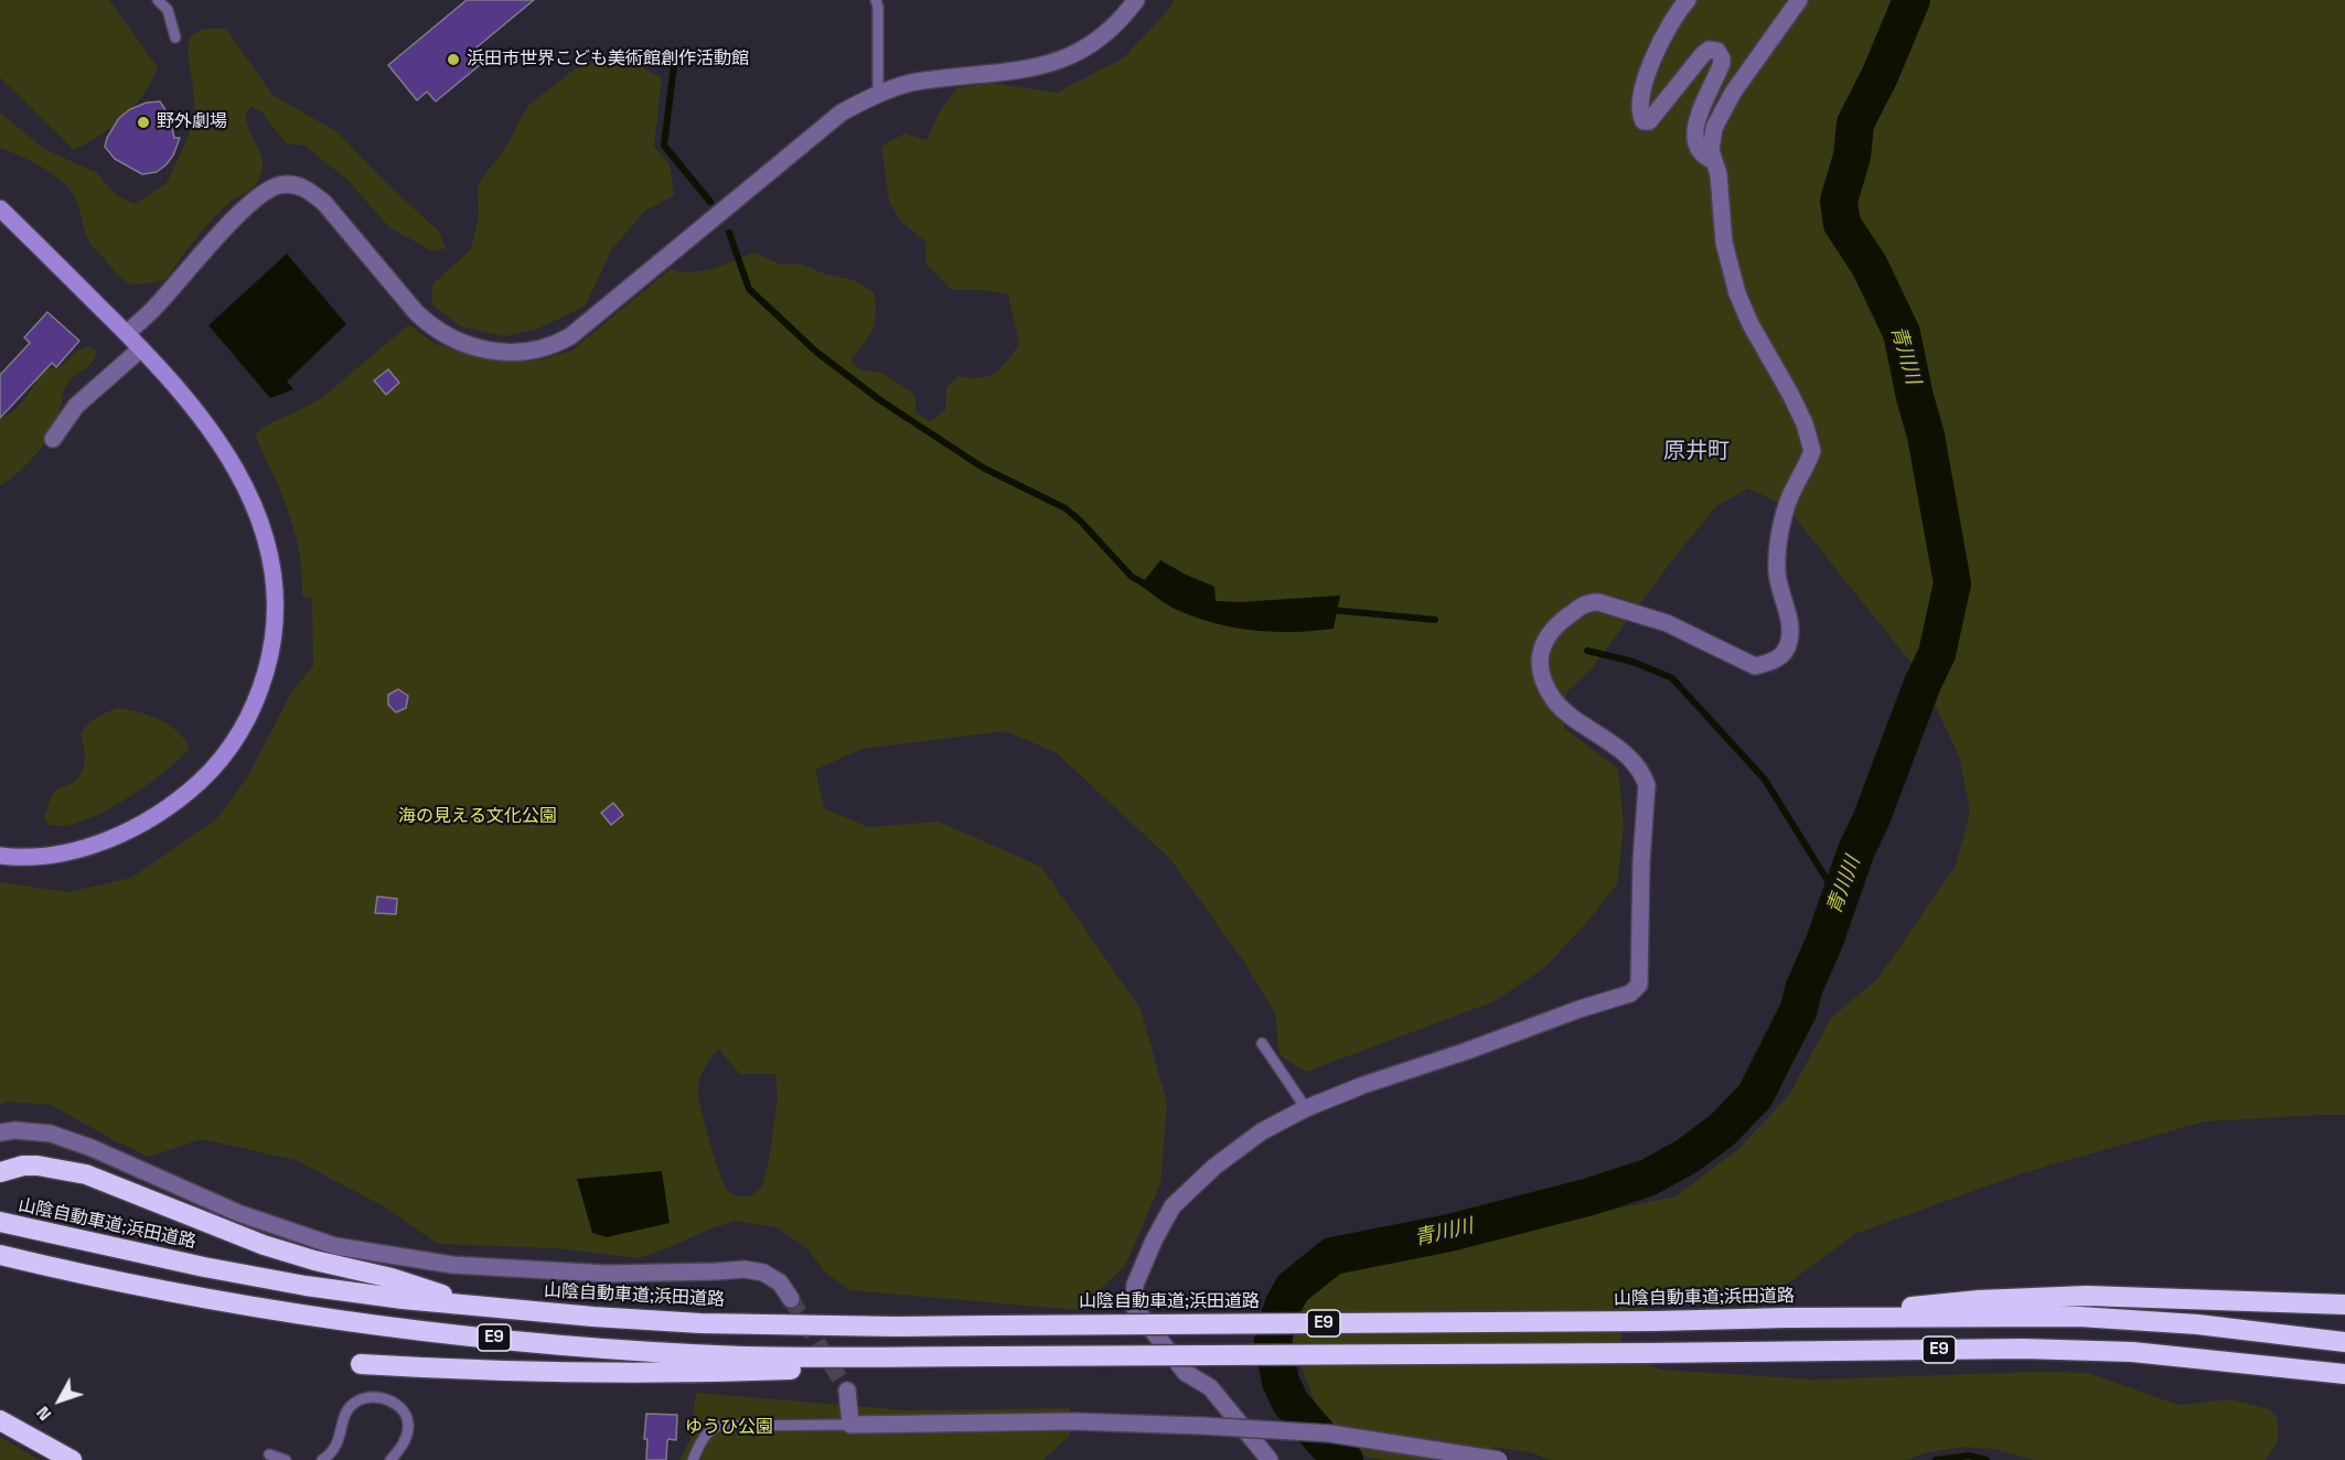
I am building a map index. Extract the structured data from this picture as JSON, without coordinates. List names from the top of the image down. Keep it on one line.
{"streets":{"highway":["山陰自動車道;浜田道路","E9"]},"districts":["原井町"],"water":["青川川"],"parks":["海の見える文化公園","ゆうひ公園"],"places":["浜田市世界こども美術館創作活動館","野外劇場"],"north":"bottom left"}
